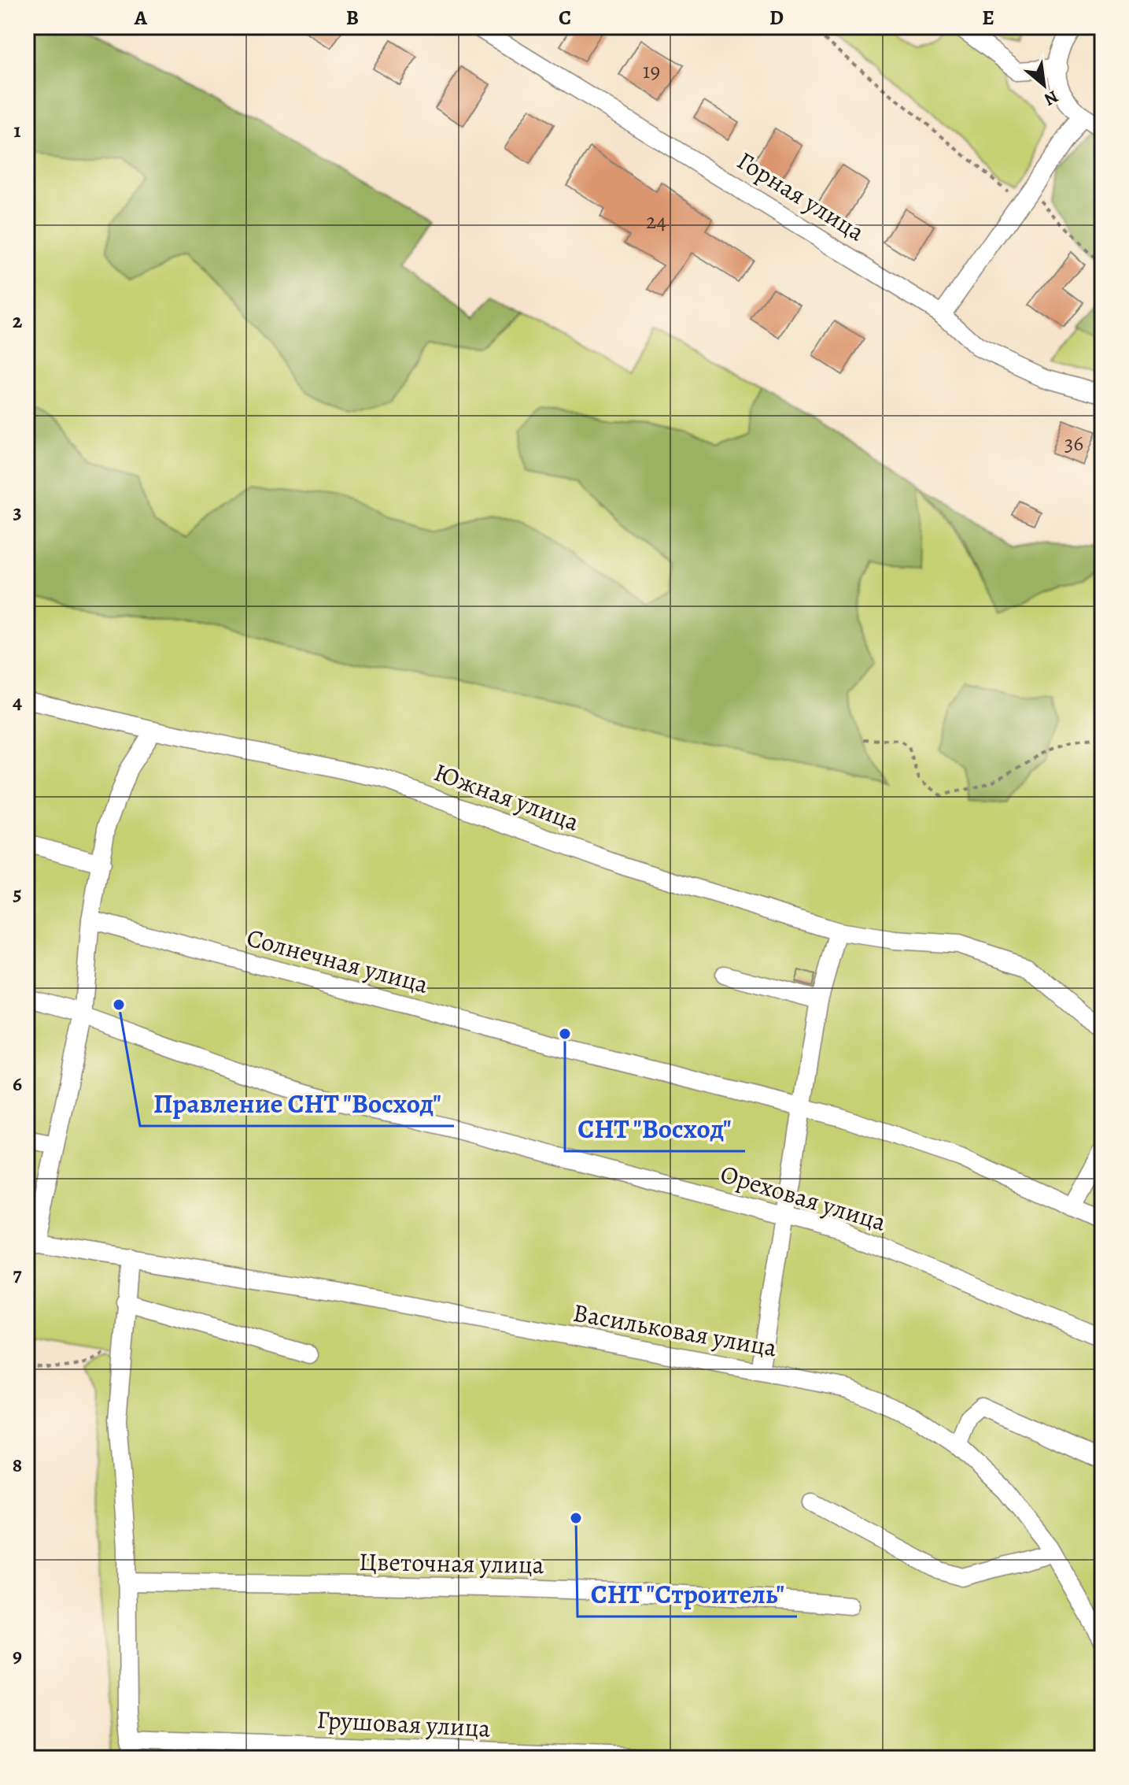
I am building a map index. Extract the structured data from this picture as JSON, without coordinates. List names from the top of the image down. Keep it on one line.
{"streets":{"street":["Горная улица","Южная улица","Солнечная улица","Ореховая улица","Васильковая улица","Цветочная улица","Грушовая улица"]},"places":["Правление СНТ \"Восход\"","СНТ \"Восход\"","СНТ \"Строитель\""],"house_numbers":["19","24","36"],"north":"bottom right","grid":{"columns":["A","B","C","D","E"],"rows":["1","2","3","4","5","6","7","8","9"]}}
